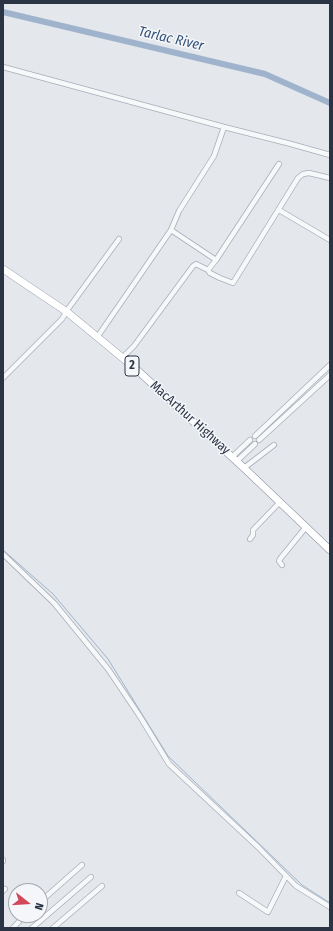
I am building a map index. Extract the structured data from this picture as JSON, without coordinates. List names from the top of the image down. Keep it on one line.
{"streets":{"highway":["2","MacArthur Highway"]},"water":["Tarlac River"],"north":"right"}
